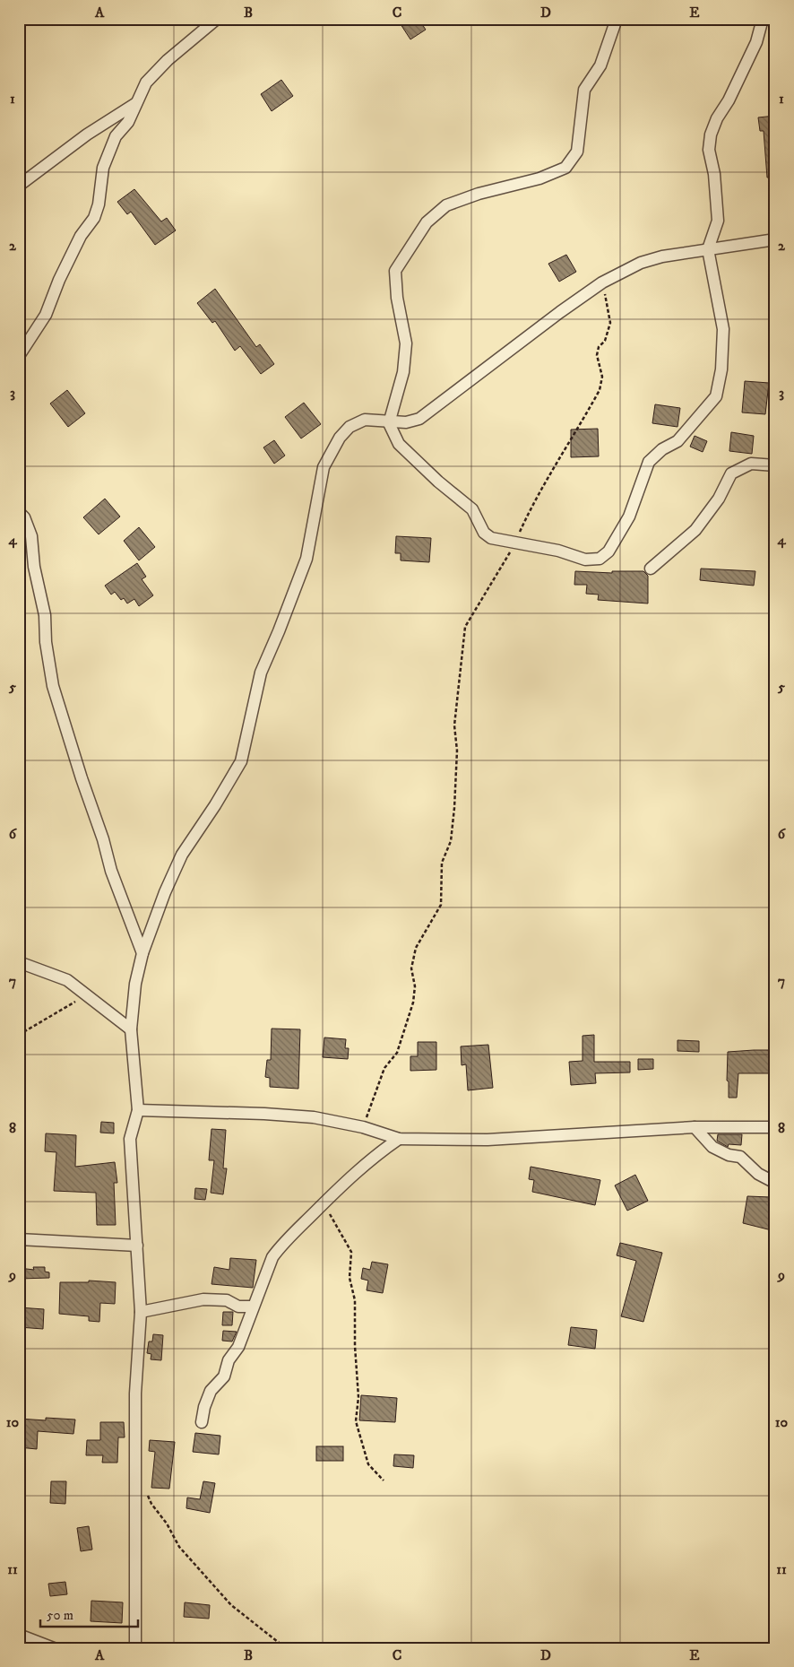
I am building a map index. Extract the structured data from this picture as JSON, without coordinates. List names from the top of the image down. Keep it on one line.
{"scale_bar":"50 m","grid":{"columns":["A","B","C","D","E"],"rows":["1","2","3","4","5","6","7","8","9","10","11"]}}
